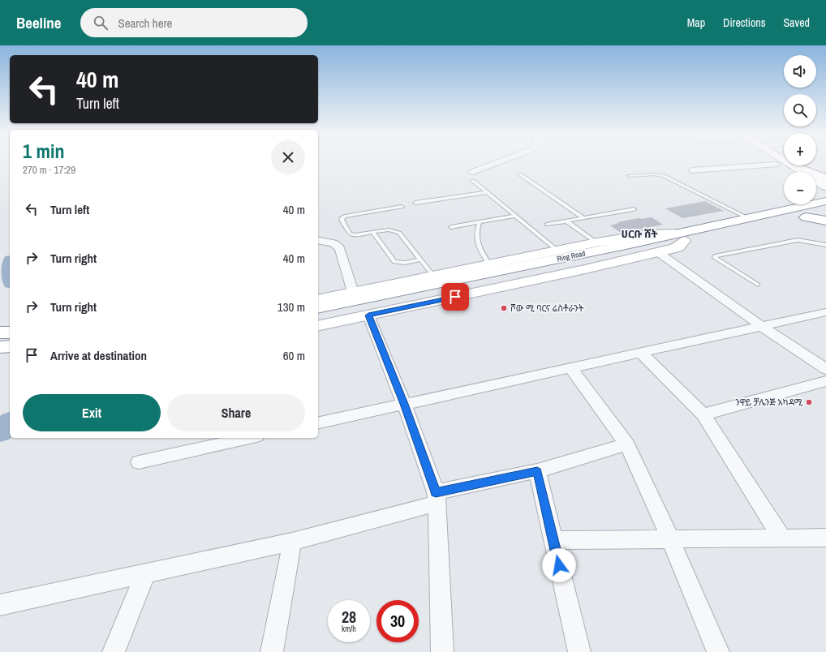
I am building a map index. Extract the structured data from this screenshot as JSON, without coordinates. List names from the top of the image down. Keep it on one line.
{"streets":{"main road":["Ring Road"]},"districts":["ሀርቡ ሸት"],"places":["ሾው ሚ ባርና ሬስቶራንት","ንዋይ ቻሌንጅ አካዳሚ"],"page":{"header":"Beeline","search":"Search here","nav":["Map","Directions","Saved"],"map_buttons":["+","−"],"turn":["40 m","Turn left"],"heading":["1 min","270 m · 17:29"],"list":[{"name":"Turn left","value":"40 m"},{"name":"Turn right","value":"40 m"},{"name":"Turn right","value":"130 m"},{"name":"Arrive at destination","value":"60 m"}],"buttons":["Exit","Share"],"speed":"28 km/h","limit":"30"}}
